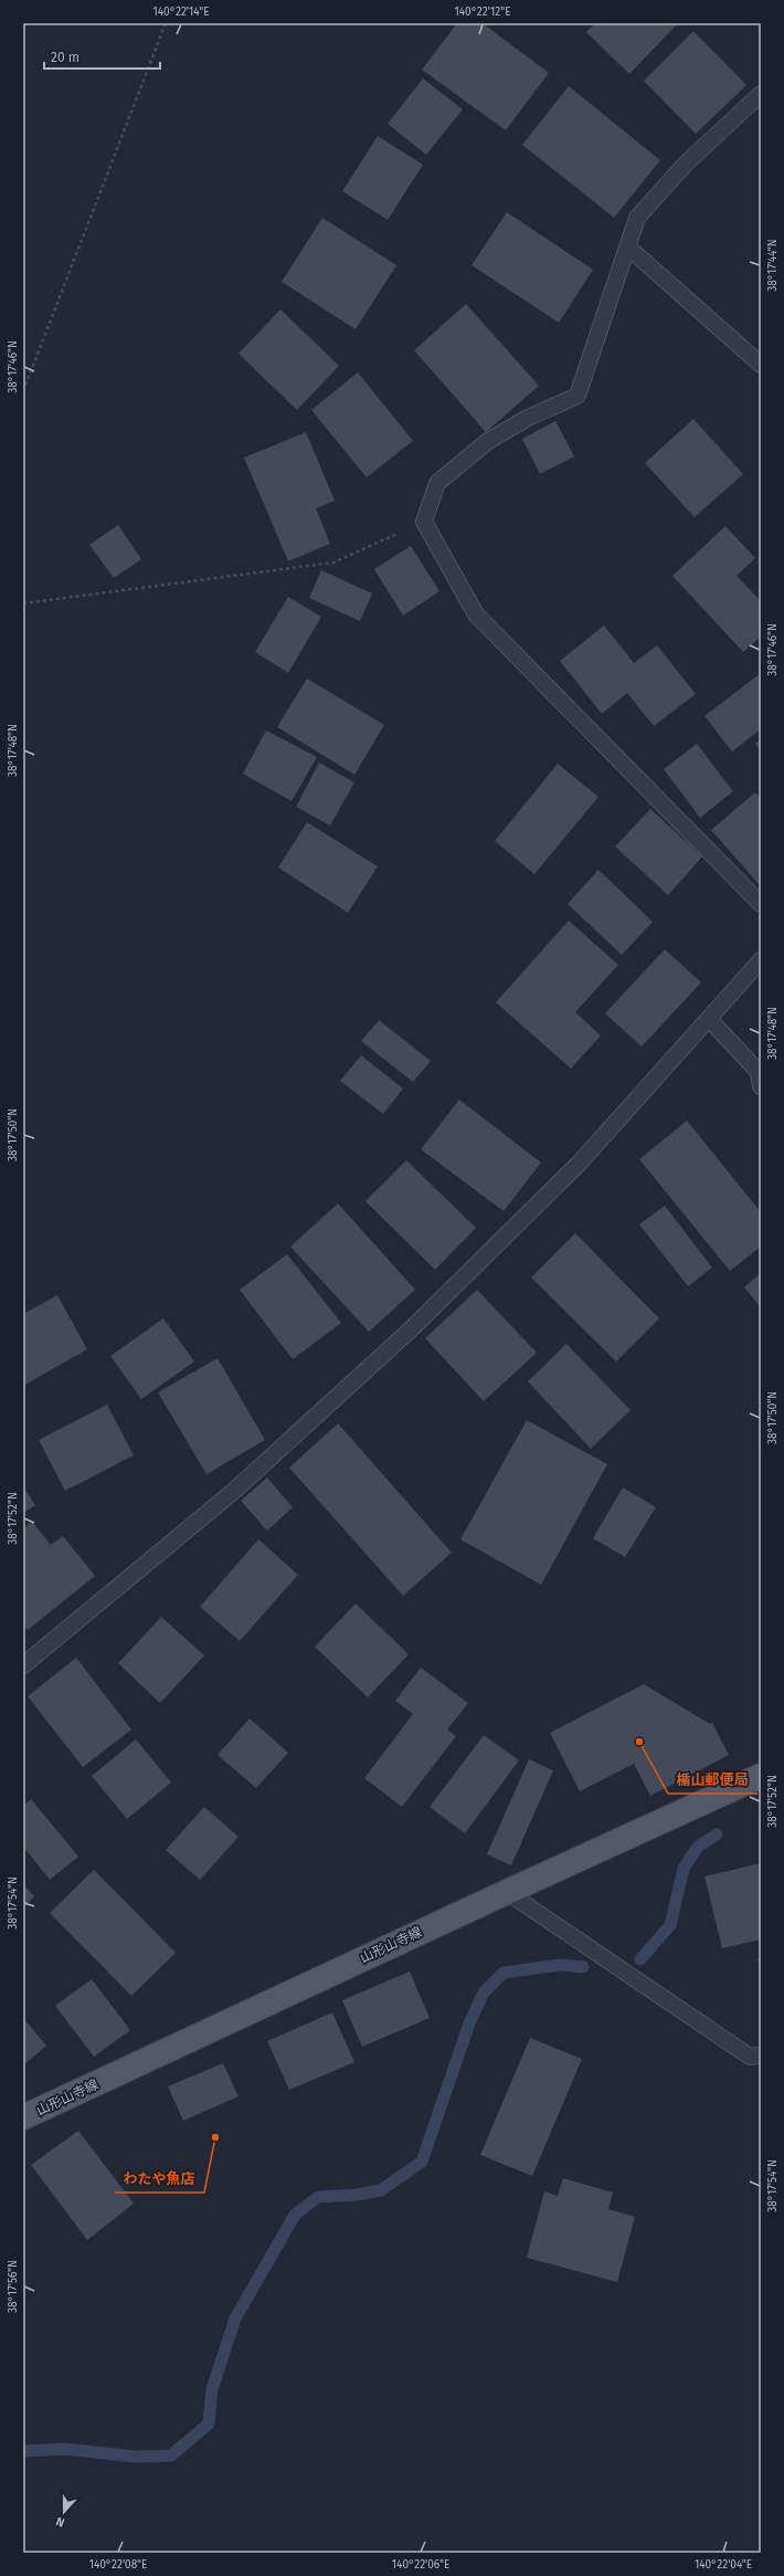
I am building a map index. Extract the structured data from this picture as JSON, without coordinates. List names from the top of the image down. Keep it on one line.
{"streets":{"main road":["山形山寺線"]},"places":["楯山郵便局","わたや魚店"],"scale_bar":"20 m","north":"bottom","coordinates":["140°22'14\"E","140°22'12\"E","38°17'44\"N","38°17'46\"N","38°17'48\"N","38°17'50\"N","38°17'52\"N","38°17'54\"N","38°17'56\"N","140°22'08\"E","140°22'06\"E","140°22'04\"E"]}
